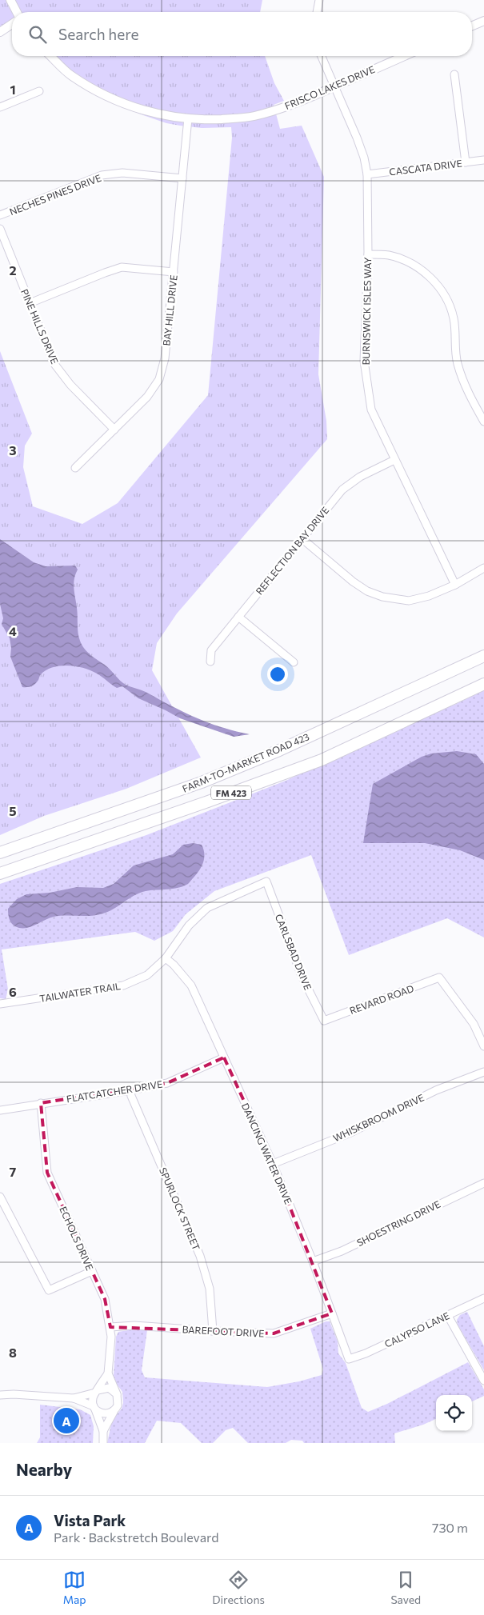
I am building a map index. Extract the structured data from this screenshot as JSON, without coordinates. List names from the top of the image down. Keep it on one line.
{"streets":{"main road":["FARM-TO-MARKET ROAD 423","FM 423"],"street":["FRISCO LAKES DRIVE","CASCATA DRIVE","NECHES PINES DRIVE","BAY HILL DRIVE","BURNSWICK ISLES WAY","PINE HILLS DRIVE","REFLECTION BAY DRIVE","CARLSBAD DRIVE","TAILWATER TRAIL","REVARD ROAD","FLATCATCHER DRIVE","WHISKBROOM DRIVE","DANCING WATER DRIVE","SPURLOCK STREET","SHOESTRING DRIVE","ECHOLS DRIVE","CALYPSO LANE","BAREFOOT DRIVE"]},"crossings":[["FRISCO LAKES DRIVE","BAY HILL DRIVE"],["FRISCO LAKES DRIVE","BURNSWICK ISLES WAY"],["CASCATA DRIVE","BURNSWICK ISLES WAY"],["NECHES PINES DRIVE","BAY HILL DRIVE"],["BAY HILL DRIVE","PINE HILLS DRIVE"],["BURNSWICK ISLES WAY","REFLECTION BAY DRIVE"],["CARLSBAD DRIVE","TAILWATER TRAIL"],["CARLSBAD DRIVE","REVARD ROAD"],["TAILWATER TRAIL","DANCING WATER DRIVE"],["FLATCATCHER DRIVE","DANCING WATER DRIVE"],["FLATCATCHER DRIVE","SPURLOCK STREET"],["FLATCATCHER DRIVE","ECHOLS DRIVE"],["WHISKBROOM DRIVE","DANCING WATER DRIVE"],["DANCING WATER DRIVE","SHOESTRING DRIVE"],["DANCING WATER DRIVE","CALYPSO LANE"],["DANCING WATER DRIVE","BAREFOOT DRIVE"],["SPURLOCK STREET","BAREFOOT DRIVE"],["ECHOLS DRIVE","BAREFOOT DRIVE"]],"page":{"search":"Search here","pins":"A","heading":"Nearby","list":[{"mark":"A","name":"Vista Park","note":"Park · Backstretch Boulevard","value":"730 m"}],"nav":["Map","Directions","Saved"]},"grid":{"rows":["1","2","3","4","5","6","7","8"]}}
